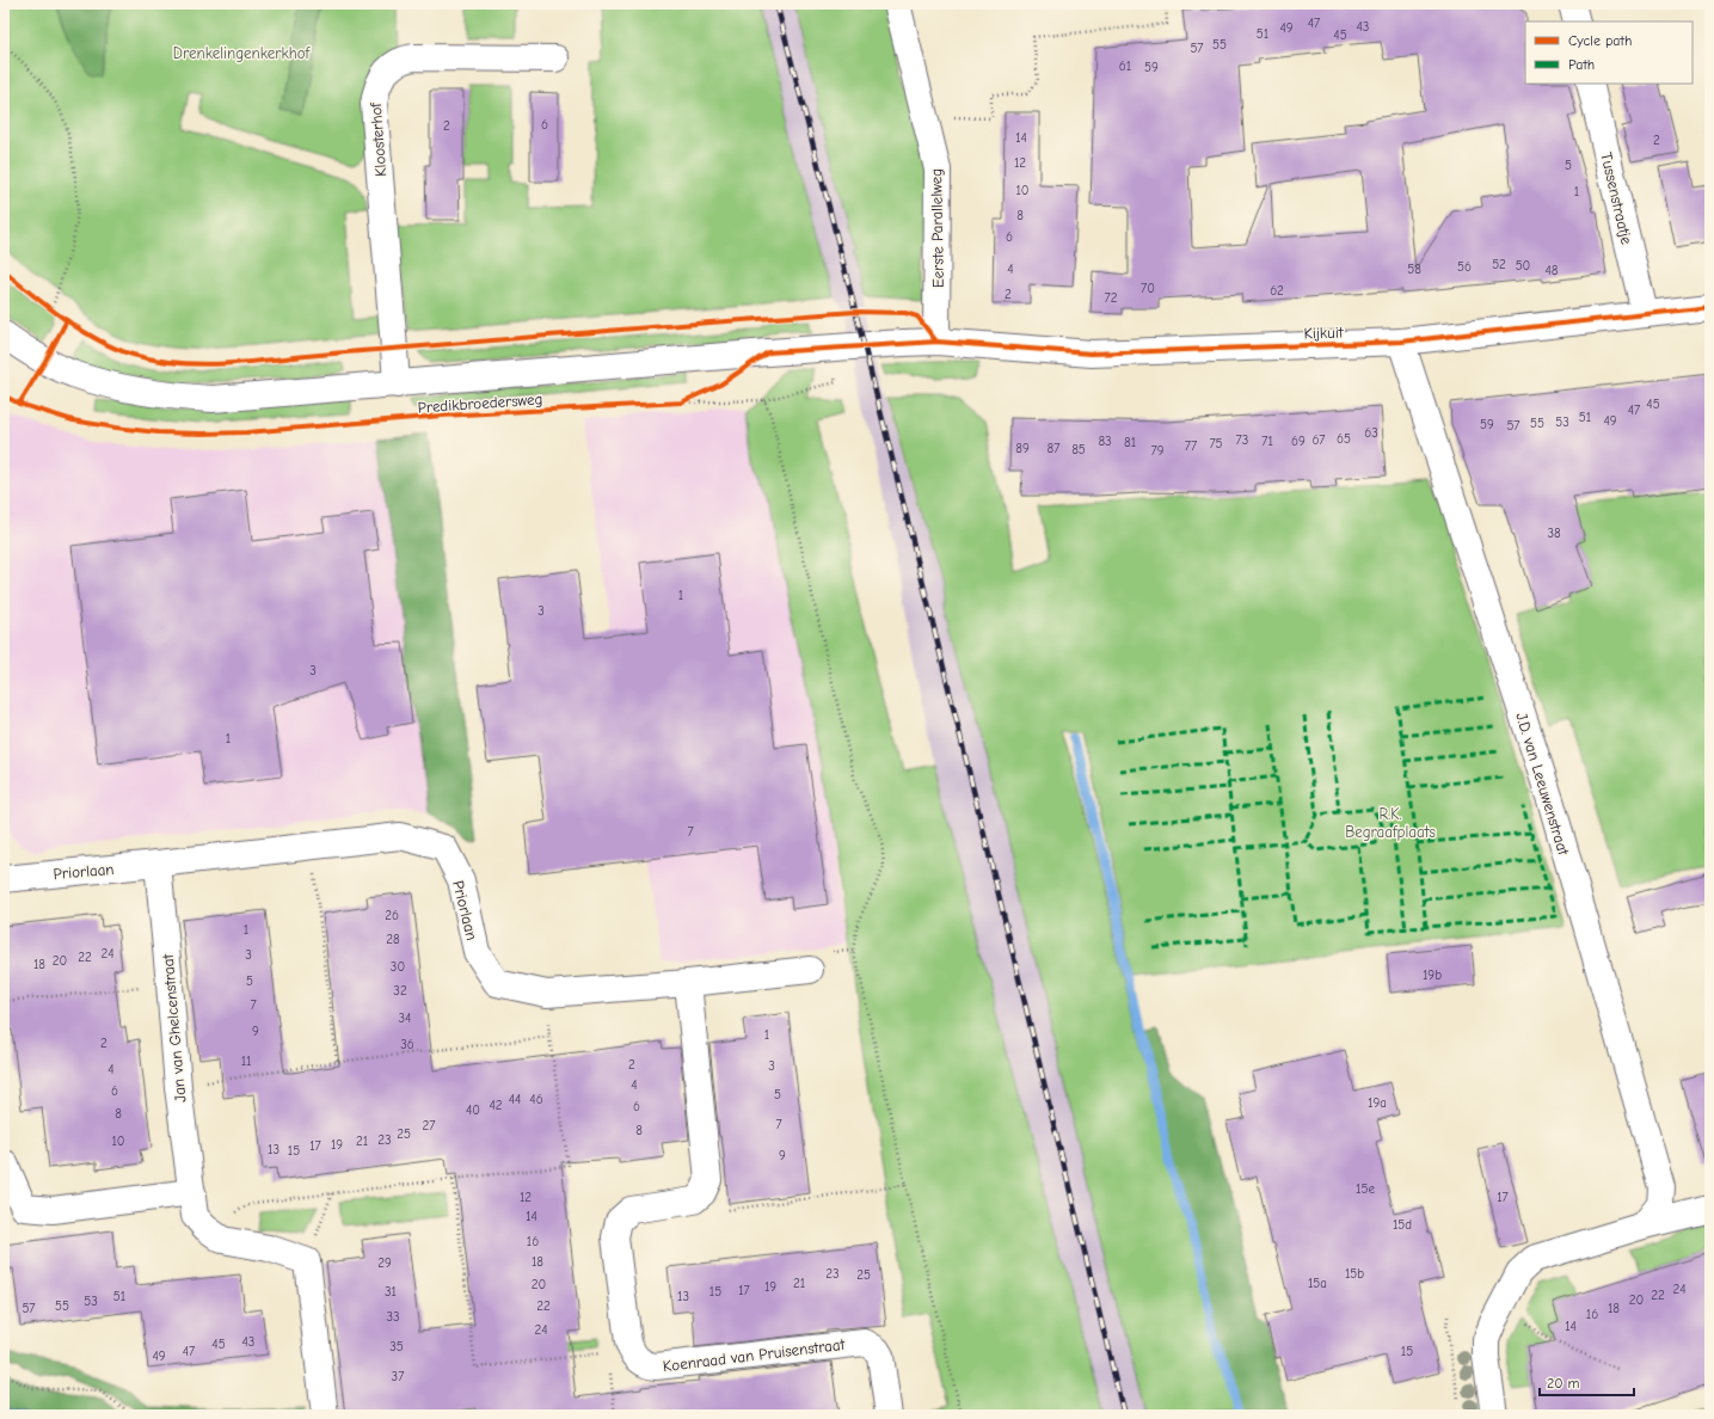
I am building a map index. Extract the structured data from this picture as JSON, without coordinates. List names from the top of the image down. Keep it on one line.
{"streets":{"street":["Kloosterhof","Tussenstraatje","Eerste Parallelweg","Kijkuit","Predikbroedersweg","J.D. van Leeuwenstraat","Priorlaan","Jan van Ghelcenstraat","Koenraad van Pruisenstraat"]},"crossings":[["Kloosterhof","Predikbroedersweg"],["Tussenstraatje","Kijkuit"],["Eerste Parallelweg","Kijkuit"],["Kijkuit","Predikbroedersweg"],["Kijkuit","J.D. van Leeuwenstraat"],["Priorlaan","Jan van Ghelcenstraat"]],"parks":["Drenkelingenkerkhof","R.K. Begraafplaats"],"house_numbers":["47","43","49","51","45","55","57","61","59","6","2","14","2","12","5","10","1","8","6","52","50","56","4","58","48","70","62","2","72","45","47","51","49","53","55","59","57","63","65","73","67","83","71","69","81","75","77","89","87","85","79","38","1","3","3","1","7","26","1","28","24","3","22","20","18","30","19b","5","32","7","34","9","1","2","36","11","2","3","4","4","6","5","44","46","19a","42","6","40","8","7","27","8","25","23","10","21","19","17","13","15","9","15e","12","17","14","15d","16","18","29","23","15b","25","21","15a","20","19","24","17","31","15","22","51","13","20","53","55","22","57","18","16","33","14","24","43","45","35","47","15","49","37"],"legend":["Cycle path","Path"],"scale_bar":"20 m"}
